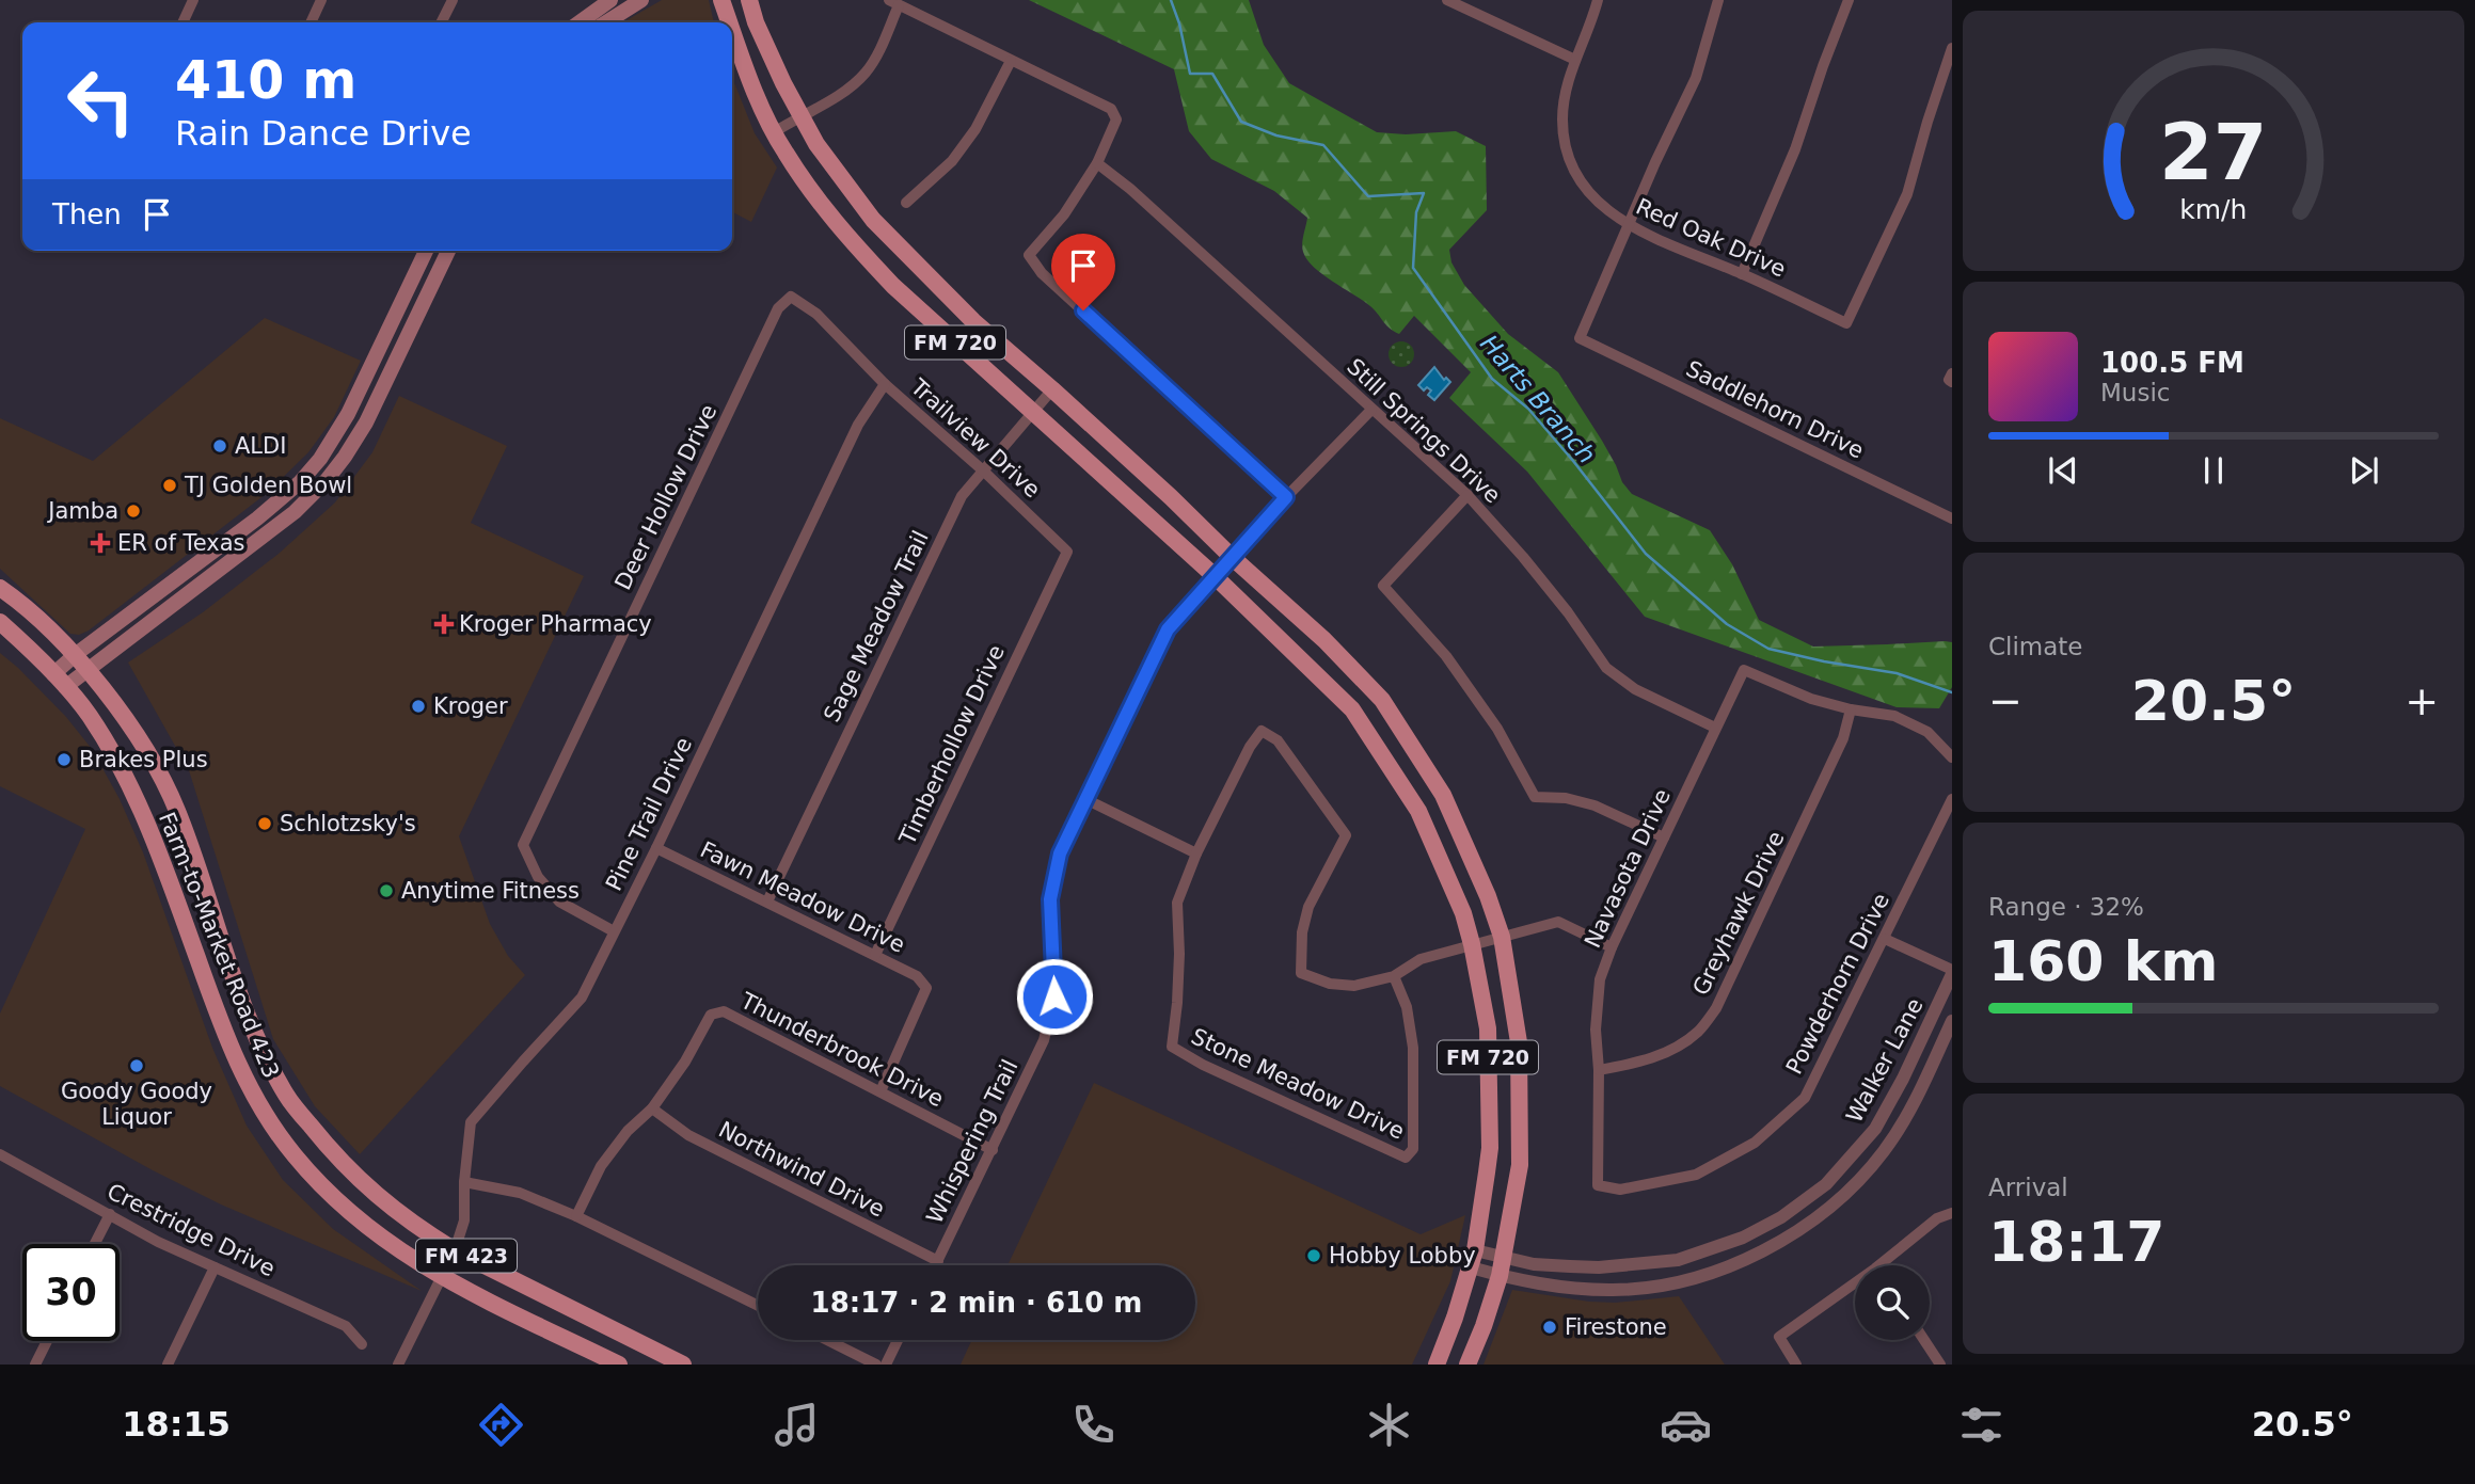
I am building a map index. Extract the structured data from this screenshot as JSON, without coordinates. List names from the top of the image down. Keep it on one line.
{"streets":{"main road":["FM 720","Farm-to-Market Road 423","FM 423"],"street":["Red Oak Drive","Saddlehorn Drive","Still Springs Drive","Trailview Drive","Deer Hollow Drive","Sage Meadow Trail","Timberhollow Drive","Pine Trail Drive","Navasota Drive","Fawn Meadow Drive","Greyhawk Drive","Powderhorn Drive","Thunderbrook Drive","Walker Lane","Stone Meadow Drive","Whispering Trail","Northwind Drive","Crestridge Drive"]},"crossings":[["Red Oak Drive","Saddlehorn Drive"],["FM 720","Sage Meadow Trail"],["FM 720","Walker Lane"],["FM 720","Whispering Trail"],["Still Springs Drive","Navasota Drive"],["Still Springs Drive","Whispering Trail"],["Trailview Drive","Deer Hollow Drive"],["Trailview Drive","Sage Meadow Trail"],["Trailview Drive","Timberhollow Drive"],["Trailview Drive","Pine Trail Drive"],["Deer Hollow Drive","Pine Trail Drive"],["Sage Meadow Trail","Fawn Meadow Drive"],["Timberhollow Drive","Fawn Meadow Drive"],["Pine Trail Drive","Fawn Meadow Drive"],["Pine Trail Drive","Farm-to-Market Road 423"],["Navasota Drive","Greyhawk Drive"],["Navasota Drive","Powderhorn Drive"],["Fawn Meadow Drive","Thunderbrook Drive"],["Thunderbrook Drive","Whispering Trail"],["Thunderbrook Drive","Northwind Drive"],["Whispering Trail","Northwind Drive"]],"water":["Harts Branch"],"places":{"other":["ALDI","TJ Golden Bowl","Jamba","Kroger","Brakes Plus","Schlotzsky's","Anytime Fitness","Goody Goody Liquor","Hobby Lobby","Firestone"],"health":["ER of Texas","Kroger Pharmacy"]},"page":{"turn":["410 m","Rain Dance Drive"],"then":"Then","song":["100.5 FM","Music"],"tile":["Climate",["Range · 32%","160 km"],["Arrival","18:17"]],"heat":["−","20.5°","+"],"limit":"30","trip":"18:17 · 2 min · 610 m","tabs":["18:15","20.5°"],"gauge":["27","km/h"]}}
